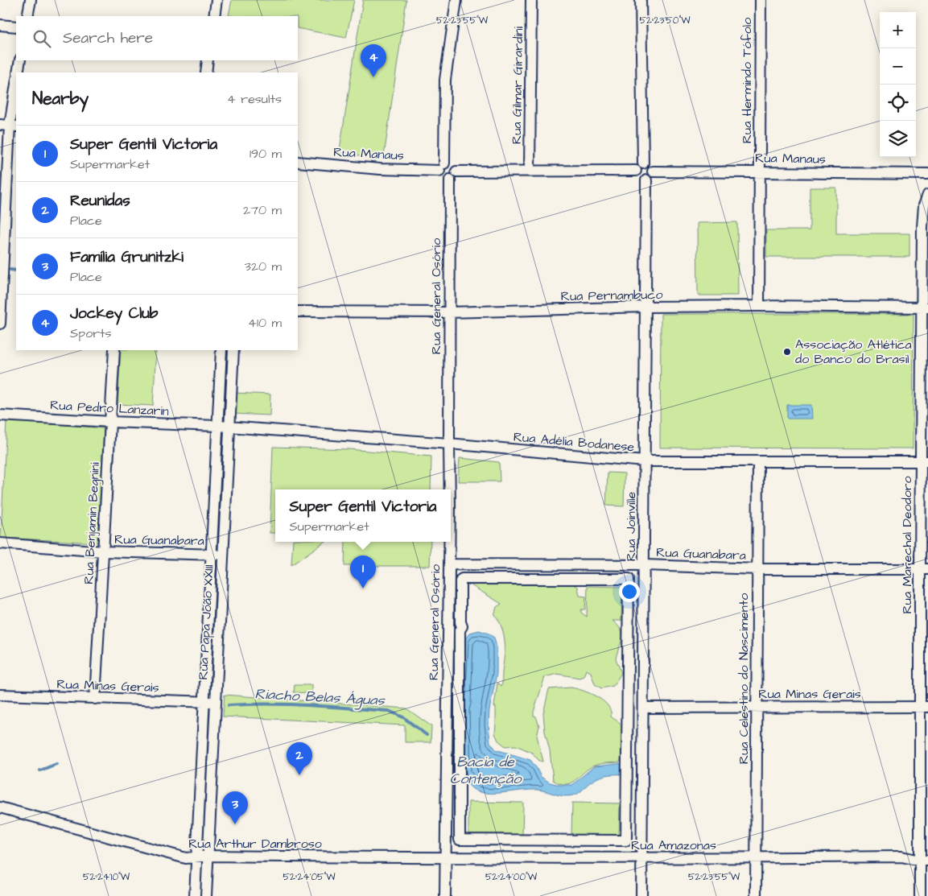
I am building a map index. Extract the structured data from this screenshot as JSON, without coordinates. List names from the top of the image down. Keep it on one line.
{"streets":{"street":["Rua Hermindo Tófolo","Rua Gilmar Girardini","Rua Manaus","Rua Pernambuco","Rua General Osório","Rua Pedro Lanzarin","Rua Adélia Bodanese","Rua Benjamin Begnini","Rua Joinville","Rua Guanabara","Rua Marechal Deodoro","Rua Papa João XXIII","Rua Celestino do Nascimento","Rua Minas Gerais","Rua Arthur Dambroso","Rua Amazonas"]},"crossings":[["Rua Hermindo Tófolo","Rua Manaus"],["Rua Hermindo Tófolo","Rua Pernambuco"],["Rua Manaus","Rua Joinville"],["Rua Pernambuco","Rua General Osório"],["Rua Pernambuco","Rua Joinville"],["Rua Pernambuco","Rua Marechal Deodoro"],["Rua General Osório","Rua Adélia Bodanese"],["Rua General Osório","Rua Guanabara"],["Rua General Osório","Rua Arthur Dambroso"],["Rua General Osório","Rua Amazonas"],["Rua Pedro Lanzarin","Rua Adélia Bodanese"],["Rua Pedro Lanzarin","Rua Benjamin Begnini"],["Rua Pedro Lanzarin","Rua Papa João XXIII"],["Rua Adélia Bodanese","Rua Joinville"],["Rua Adélia Bodanese","Rua Marechal Deodoro"],["Rua Adélia Bodanese","Rua Papa João XXIII"],["Rua Adélia Bodanese","Rua Celestino do Nascimento"],["Rua Benjamin Begnini","Rua Guanabara"],["Rua Benjamin Begnini","Rua Minas Gerais"],["Rua Joinville","Rua Guanabara"],["Rua Joinville","Rua Minas Gerais"],["Rua Joinville","Rua Amazonas"],["Rua Guanabara","Rua Marechal Deodoro"],["Rua Guanabara","Rua Papa João XXIII"],["Rua Guanabara","Rua Celestino do Nascimento"],["Rua Marechal Deodoro","Rua Minas Gerais"],["Rua Papa João XXIII","Rua Minas Gerais"],["Rua Papa João XXIII","Rua Arthur Dambroso"],["Rua Celestino do Nascimento","Rua Minas Gerais"],["Rua Celestino do Nascimento","Rua Amazonas"],["Rua Arthur Dambroso","Rua Amazonas"]],"water":["Riacho Belas Águas","Bacia de Contenção"],"places":["Associação Atlética do Banco do Brasil"],"page":{"map_buttons":["+","−"],"search":"Search here","pins":["4","1","2","3"],"heading":["Nearby","4 results"],"list":[{"mark":"1","name":"Super Gentil Victoria","note":"Supermarket","value":"190 m"},{"mark":"2","name":"Reunidas","note":"Place","value":"270 m"},{"mark":"3","name":"Família Grunitzki","note":"Place","value":"320 m"},{"mark":"4","name":"Jockey Club","note":"Sports","value":"410 m"}],"popup":["Super Gentil Victoria","Supermarket"]},"coordinates":["52°23'55\"W","52°23'50\"W","52°24'10\"W","52°24'05\"W","52°24'00\"W"]}
